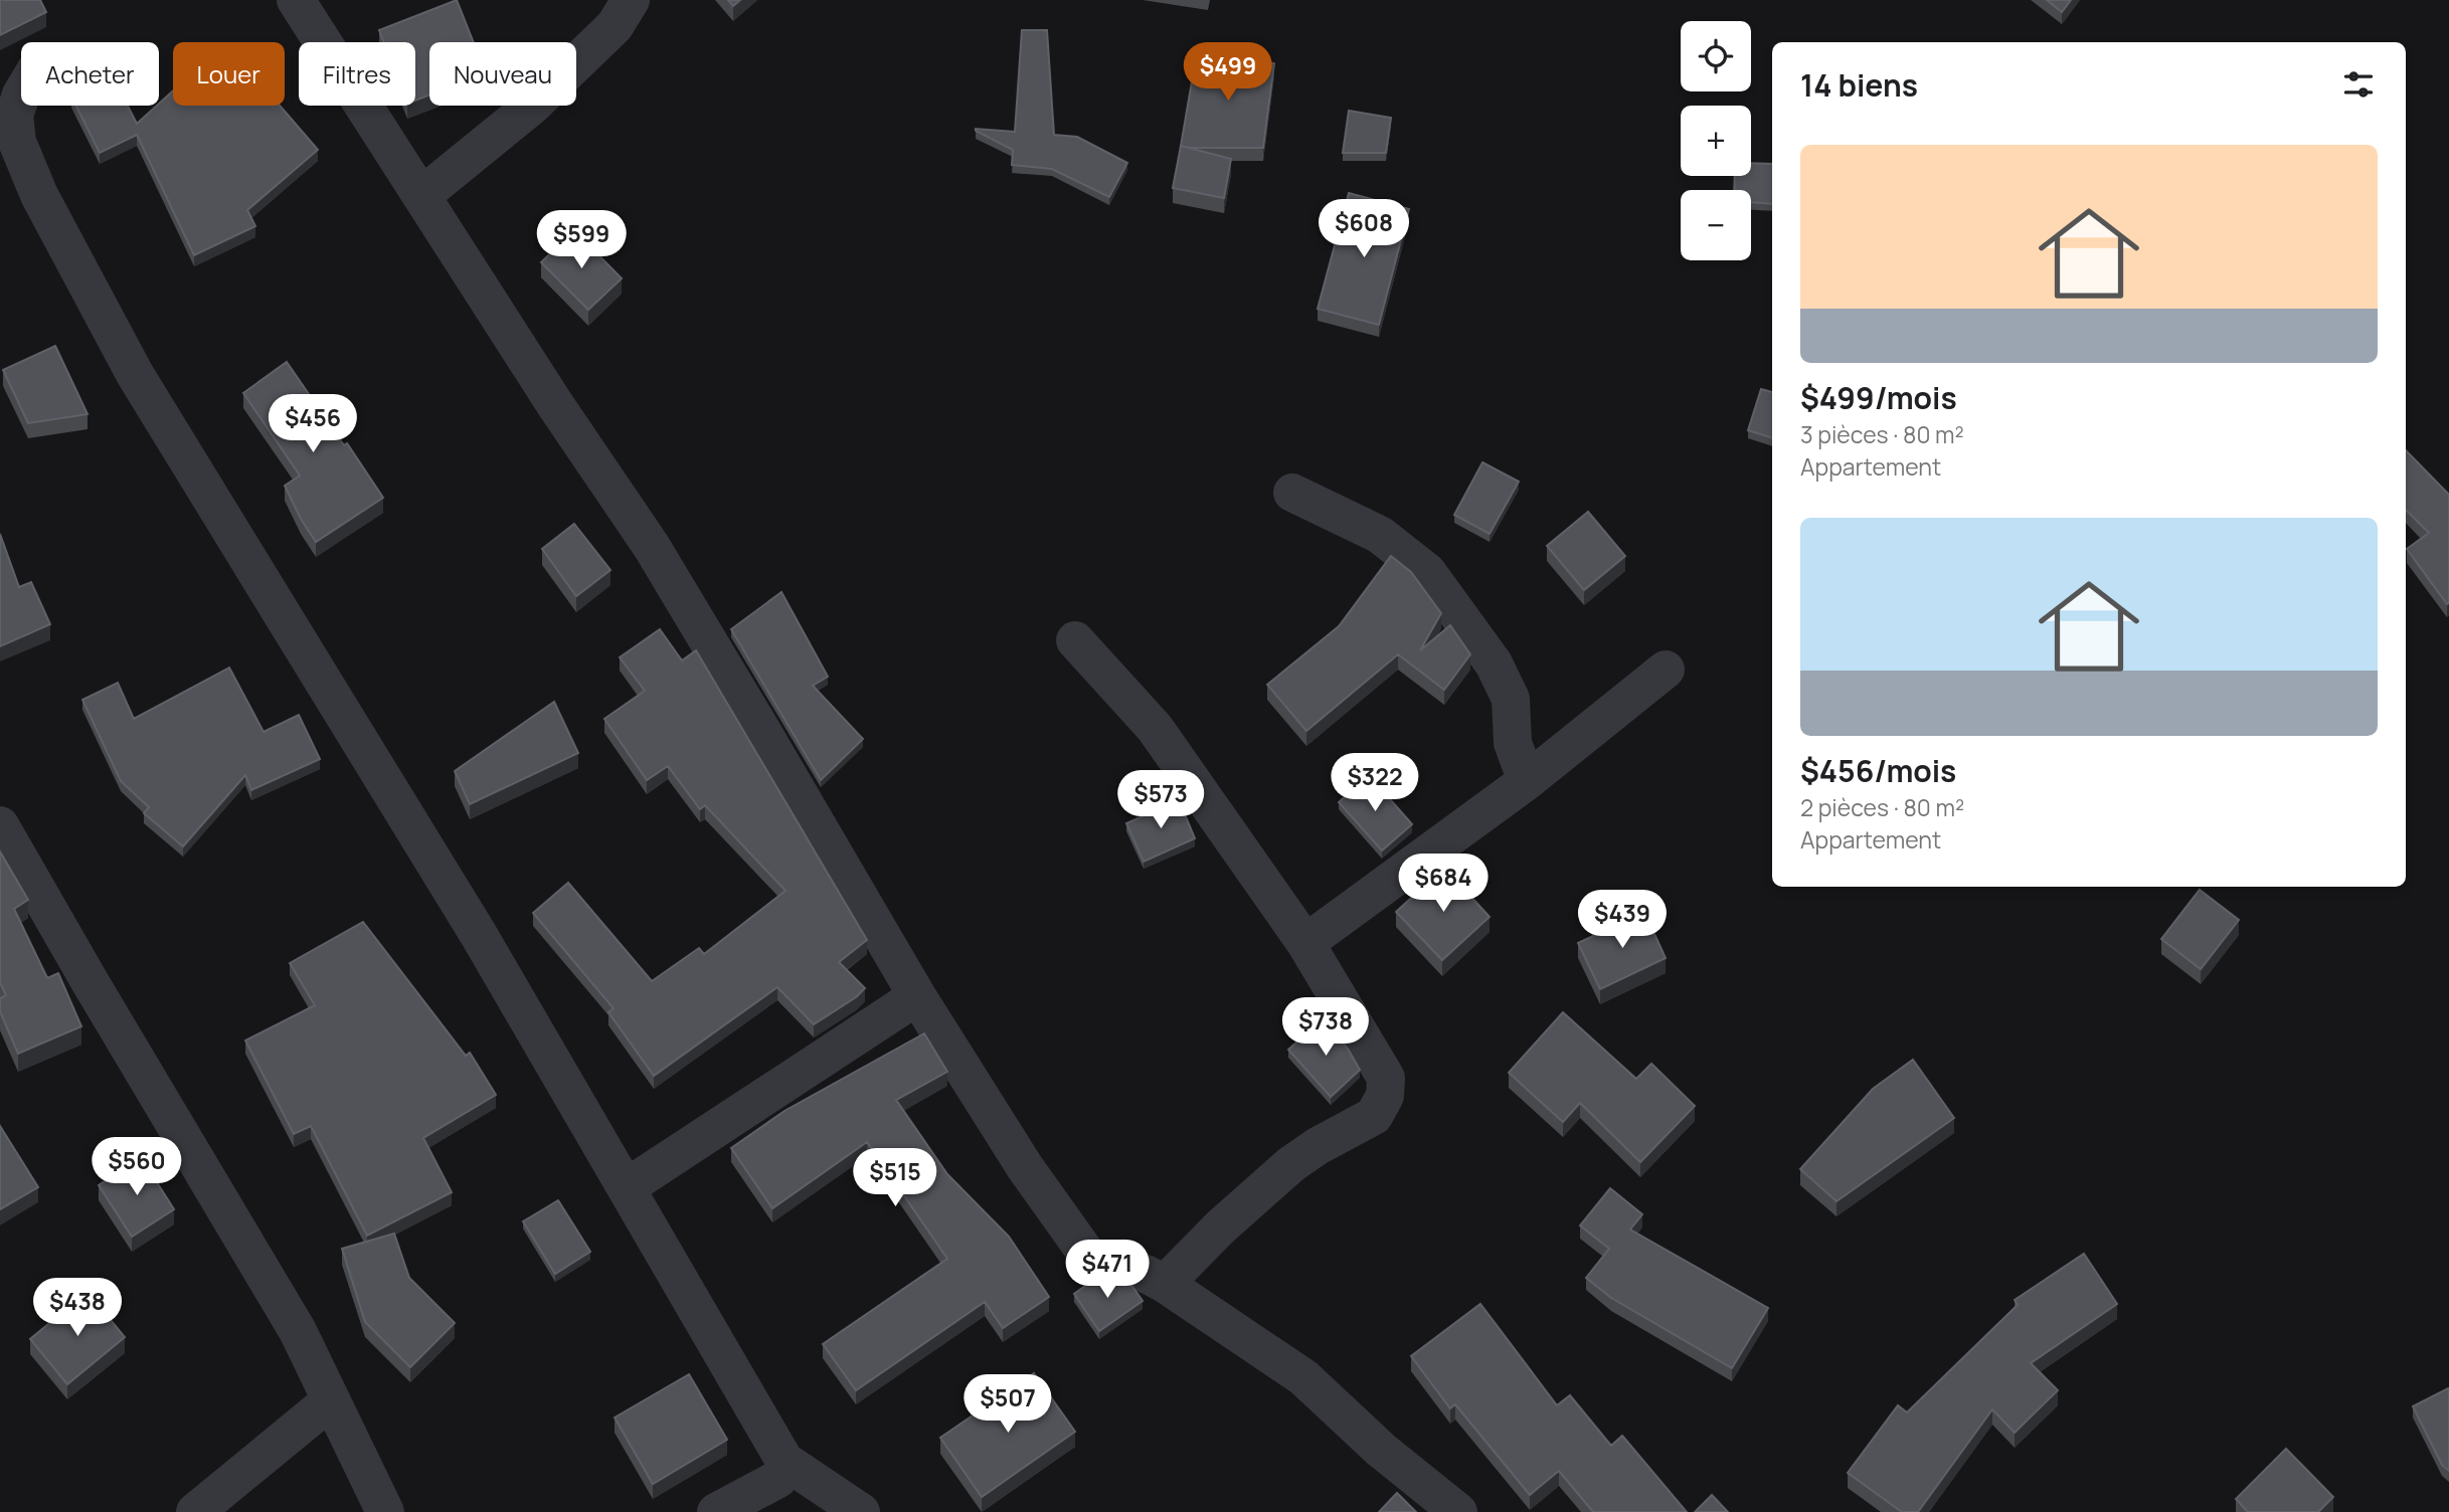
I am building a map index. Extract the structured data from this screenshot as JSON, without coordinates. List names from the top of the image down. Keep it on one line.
{"page":{"map_buttons":["+","−"],"price":["$499","$608","$599","$456","$322","$573","$684","$439","$738","$560","$515","$471","$438","$507"],"chip":["Acheter","Louer","Filtres","Nouveau"],"heading":"14 biens","list":[{"name":"$499/mois","note":"3 pièces · 80 m² · Appartement"},{"name":"$456/mois","note":"2 pièces · 80 m² · Appartement"}]}}
